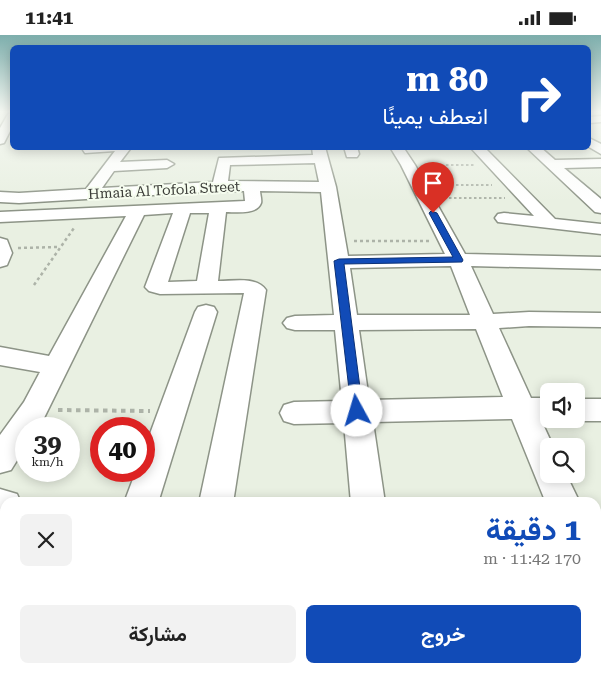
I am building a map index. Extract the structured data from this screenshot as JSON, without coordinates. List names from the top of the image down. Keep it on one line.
{"streets":{"street":["Hmaia Al Tofola Street"]},"page":{"status":"11:41","turn":["80 m","انعطف يمينًا"],"speed":"39 km/h","limit":"40","heading":["1 دقيقة","170 m · 11:42"],"buttons":["خروج","مشاركة"]}}
